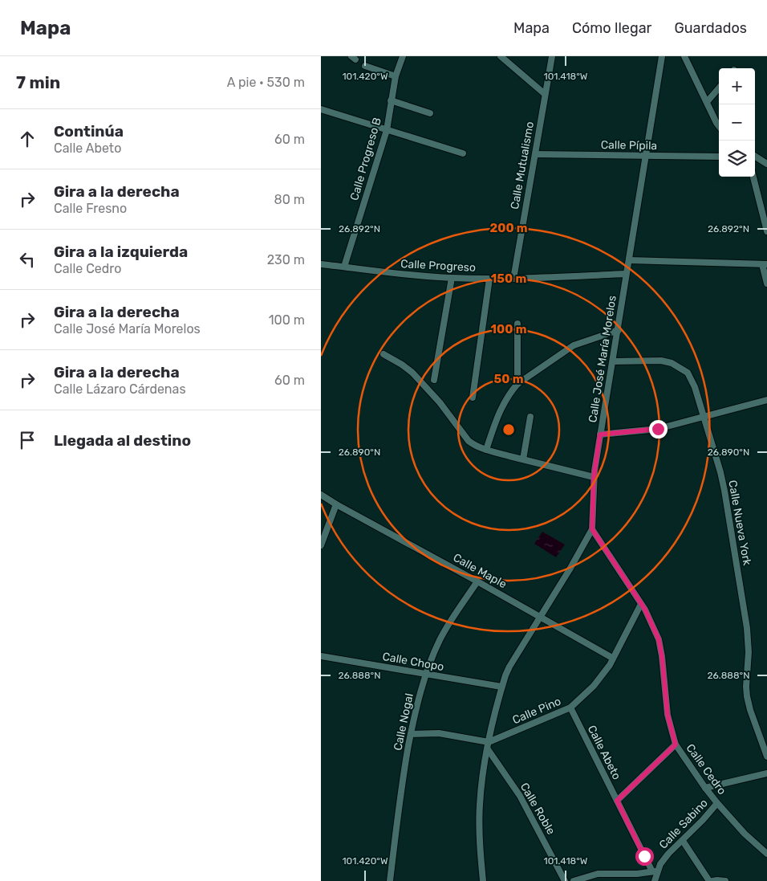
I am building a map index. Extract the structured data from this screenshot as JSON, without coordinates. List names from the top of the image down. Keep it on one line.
{"streets":{"street":["Calle Pípila","Calle Progreso B","Calle Mutualismo","Calle Progreso","Calle José María Morelos","Calle Nueva York","Calle Maple","Calle Chopo","Calle Pino","Calle Nogal","Calle Abeto","Calle Cedro","Calle Roble","Calle Sabino"]},"crossings":[["Calle Pípila","Calle Mutualismo"],["Calle Pípila","Calle José María Morelos"],["Calle Progreso B","Calle Progreso"],["Calle Mutualismo","Calle Progreso"],["Calle Progreso","Calle José María Morelos"],["Calle José María Morelos","Calle Nueva York"],["Calle José María Morelos","Calle Maple"],["Calle José María Morelos","Calle Chopo"],["Calle José María Morelos","Calle Pino"],["Calle José María Morelos","Calle Cedro"],["Calle José María Morelos","Calle Roble"],["Calle Maple","Calle Pino"],["Calle Maple","Calle Nogal"],["Calle Chopo","Calle Nogal"],["Calle Pino","Calle Abeto"],["Calle Pino","Calle Cedro"],["Calle Abeto","Calle Sabino"],["Calle Cedro","Calle Sabino"]],"page":{"header":"Mapa","nav":["Mapa","Cómo llegar","Guardados"],"heading":["7 min","A pie · 530 m"],"map_buttons":["+","−"],"list":[["Continúa","Calle Abeto","60 m"],["Gira a la derecha","Calle Fresno","80 m"],["Gira a la izquierda","Calle Cedro","230 m"],["Gira a la derecha","Calle José María Morelos","100 m"],["Gira a la derecha","Calle Lázaro Cárdenas","60 m"],"Llegada al destino"]},"coordinates":["101.420°W","101.418°W","26.892°N","26.890°N","26.888°N"],"rings":["200 m","150 m","100 m","50 m"]}
